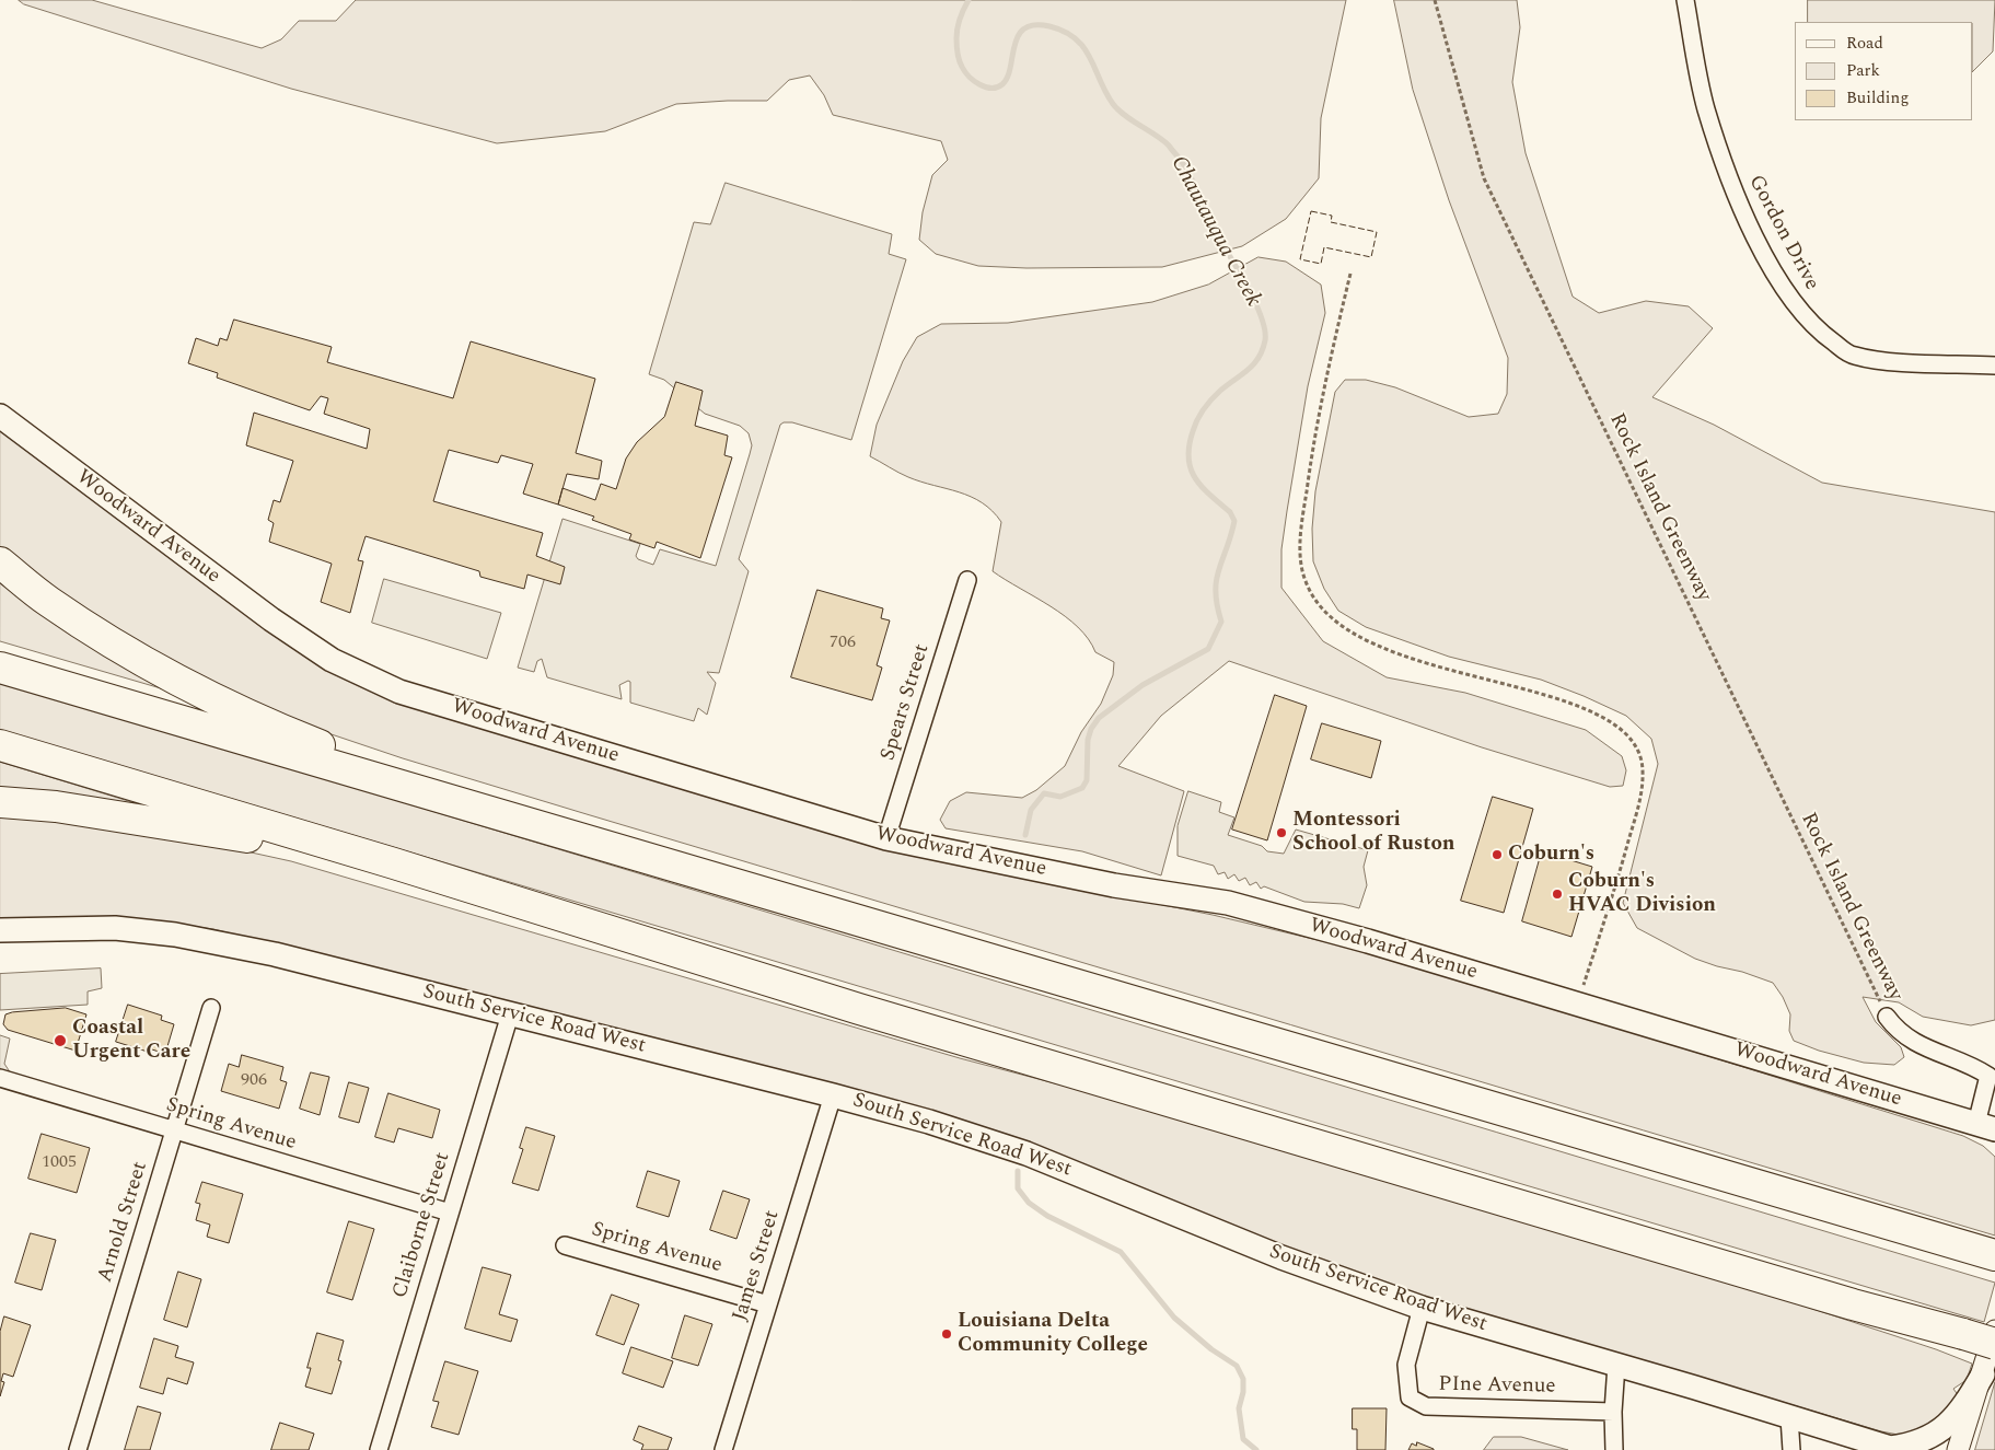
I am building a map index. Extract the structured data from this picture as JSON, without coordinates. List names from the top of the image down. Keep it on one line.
{"streets":{"main road":["Woodward Avenue","South Service Road West"],"street":["Gordon Drive","Spears Street","Spring Avenue","Arnold Street","Claiborne Street","James Street","PIne Avenue"],"path":["Rock Island Greenway"]},"crossings":[["Woodward Avenue","Spears Street"],["South Service Road West","Claiborne Street"],["South Service Road West","James Street"],["South Service Road West","PIne Avenue"],["Spring Avenue","Arnold Street"],["Spring Avenue","Claiborne Street"],["Spring Avenue","James Street"]],"water":["Chautauqua Creek"],"places":["Montessori School of Ruston","Coburn's","Coburn's HVAC Division","Coastal Urgent Care","Louisiana Delta Community College"],"house_numbers":["706","906","1005"],"legend":["Road","Park","Building"]}
